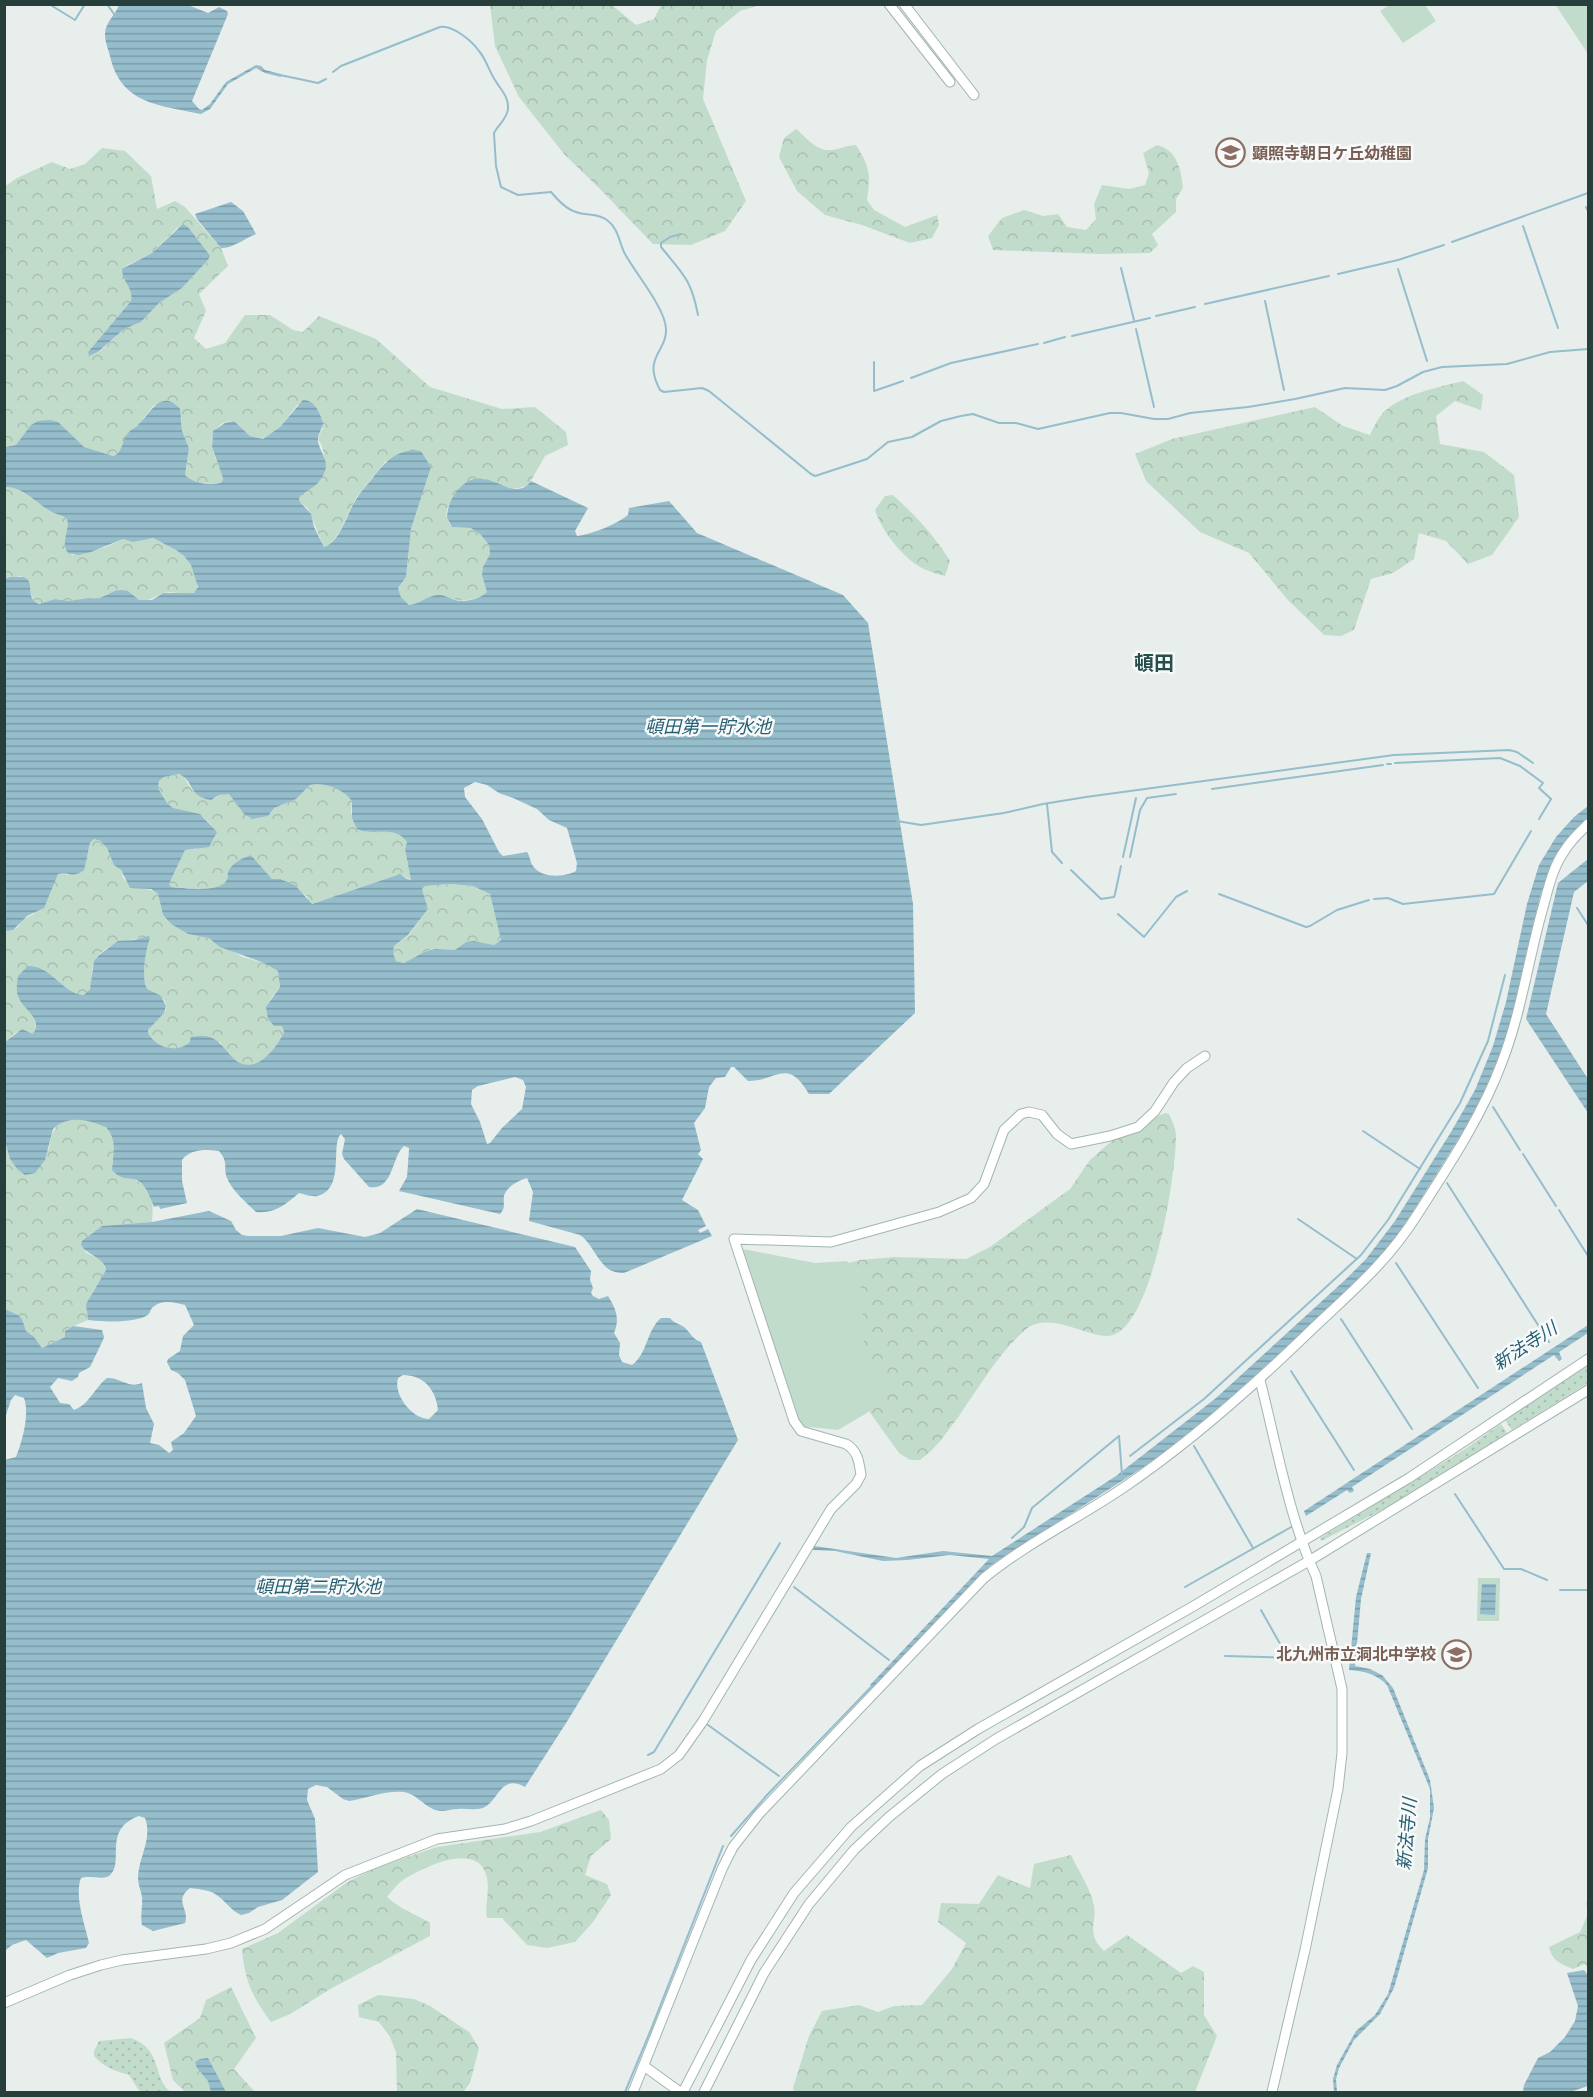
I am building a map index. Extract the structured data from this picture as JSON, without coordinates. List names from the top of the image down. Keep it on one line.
{"districts":["頓田"],"water":["頓田第一貯水池","新法寺川","頓田第二貯水池"],"places":{"school or university":["顕照寺朝日ケ丘幼稚園","北九州市立洞北中学校"]}}
